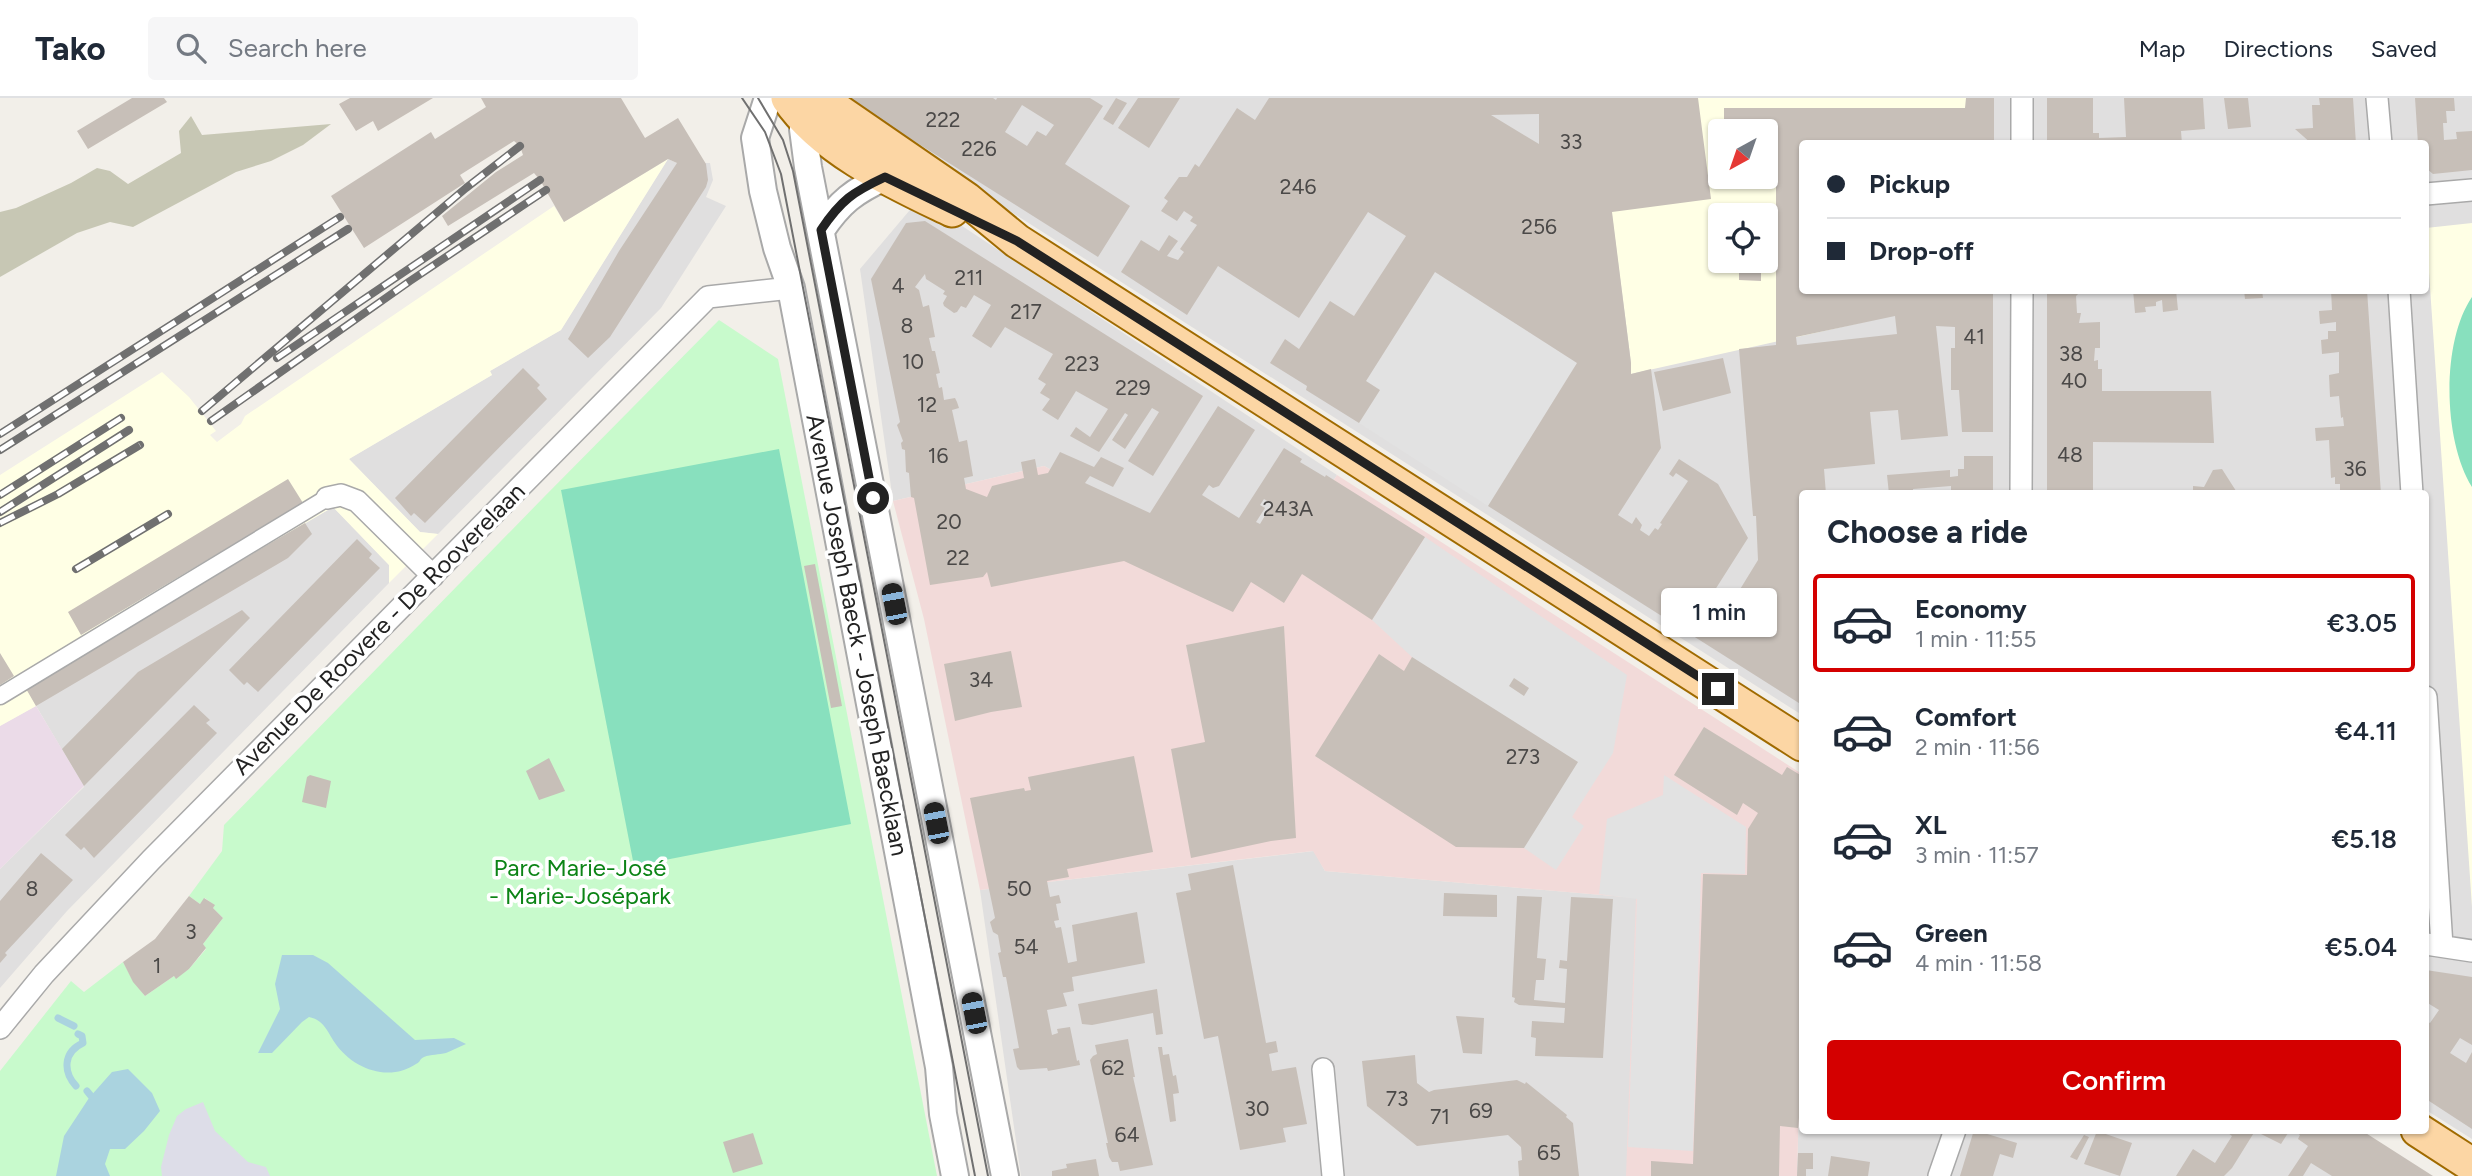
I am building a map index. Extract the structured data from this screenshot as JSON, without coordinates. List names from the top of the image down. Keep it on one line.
{"streets":{"street":["Avenue De Roovere - De Rooverelaan","Avenue Joseph Baeck - Joseph Baecklaan"]},"crossings":[["Avenue De Roovere - De Rooverelaan","Avenue Joseph Baeck - Joseph Baecklaan"]],"parks":["Parc Marie-José - Marie-Josépark"],"house_numbers":["222","33","226","246","256","211","4","217","8","41","38","10","223","40","229","12","48","16","36","243A","20","22","34","273","8","50","3","54","1","62","73","30","69","71","64","65"],"north":"bottom left","page":{"header":"Tako","search":"Search here","nav":["Map","Directions","Saved"],"banner":["Pickup","Drop-off"],"heading":"Choose a ride","list":[{"name":"Economy","note":"1 min · 11:55","value":"€3.05"},{"name":"Comfort","note":"2 min · 11:56","value":"€4.11"},{"name":"XL","note":"3 min · 11:57","value":"€5.18"},{"name":"Green","note":"4 min · 11:58","value":"€5.04"}],"bubble":"1 min","buttons":"Confirm"}}
